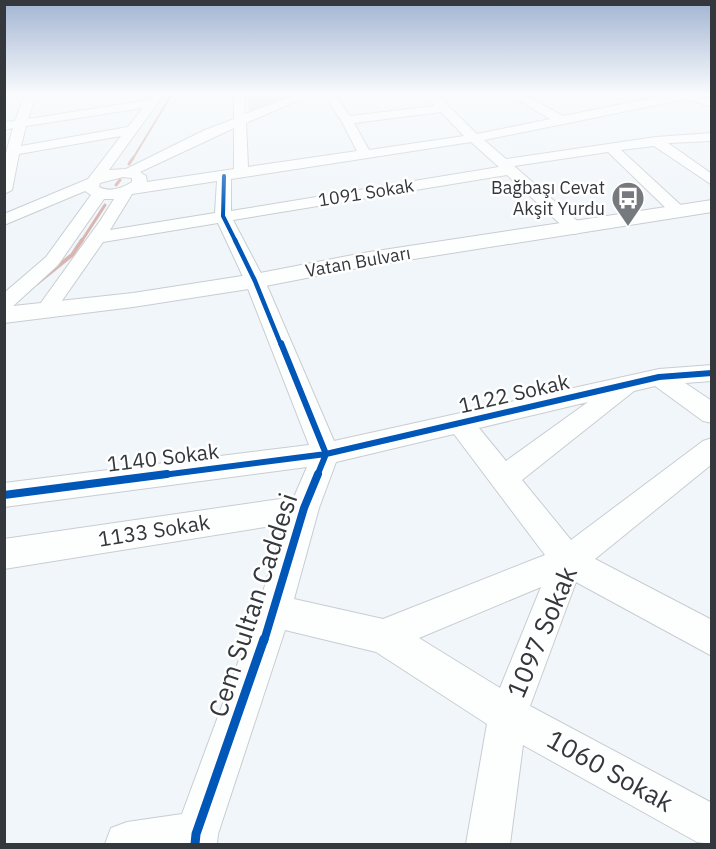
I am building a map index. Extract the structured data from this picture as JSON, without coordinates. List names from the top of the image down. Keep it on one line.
{"streets":{"main road":["Vatan Bulvarı"],"street":["1091 Sokak","1122 Sokak","1140 Sokak","1133 Sokak","Cem Sultan Caddesi","1097 Sokak","1060 Sokak"]},"crossings":[["1122 Sokak","1140 Sokak"],["1122 Sokak","Cem Sultan Caddesi"],["1140 Sokak","Cem Sultan Caddesi"],["1133 Sokak","Cem Sultan Caddesi"],["Cem Sultan Caddesi","1060 Sokak"],["1097 Sokak","1060 Sokak"]],"places":{"bus stop":["Bağbaşı Cevat Akşit Yurdu"]}}
